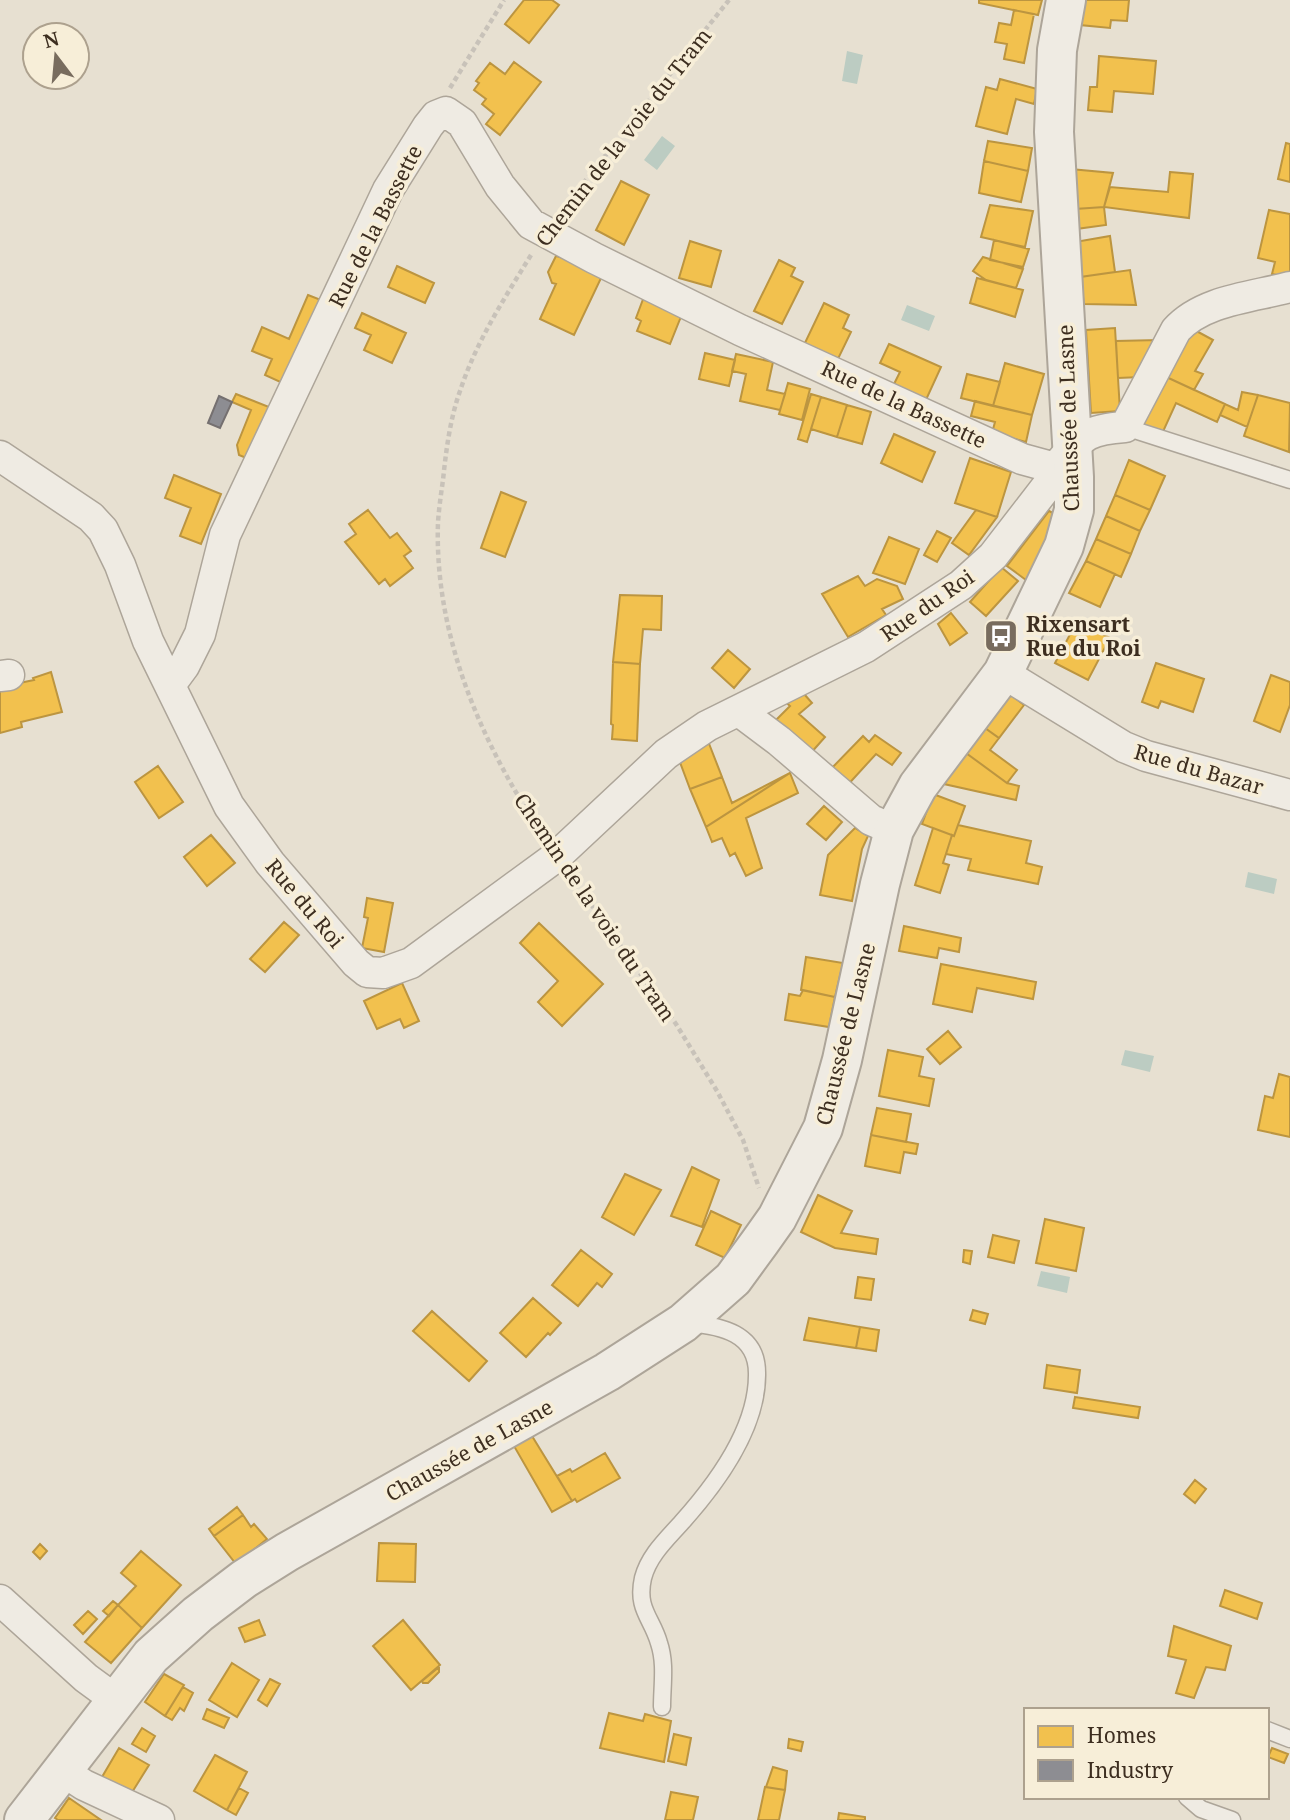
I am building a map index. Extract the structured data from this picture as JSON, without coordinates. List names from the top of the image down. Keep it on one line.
{"streets":{"street":["Rue de la Bassette","Chaussée de Lasne","Rue du Roi","Rue du Bazar"],"path":["Chemin de la voie du Tram"]},"crossings":[["Chemin de la voie du Tram","Rue de la Bassette"],["Chemin de la voie du Tram","Chaussée de Lasne"],["Chemin de la voie du Tram","Rue du Roi"],["Rue de la Bassette","Chaussée de Lasne"],["Rue de la Bassette","Rue du Roi"],["Chaussée de Lasne","Rue du Roi"],["Chaussée de Lasne","Rue du Bazar"]],"places":{"bus stop":["Rixensart Rue du Roi"]},"legend":["Homes","Industry"],"north":"top"}
